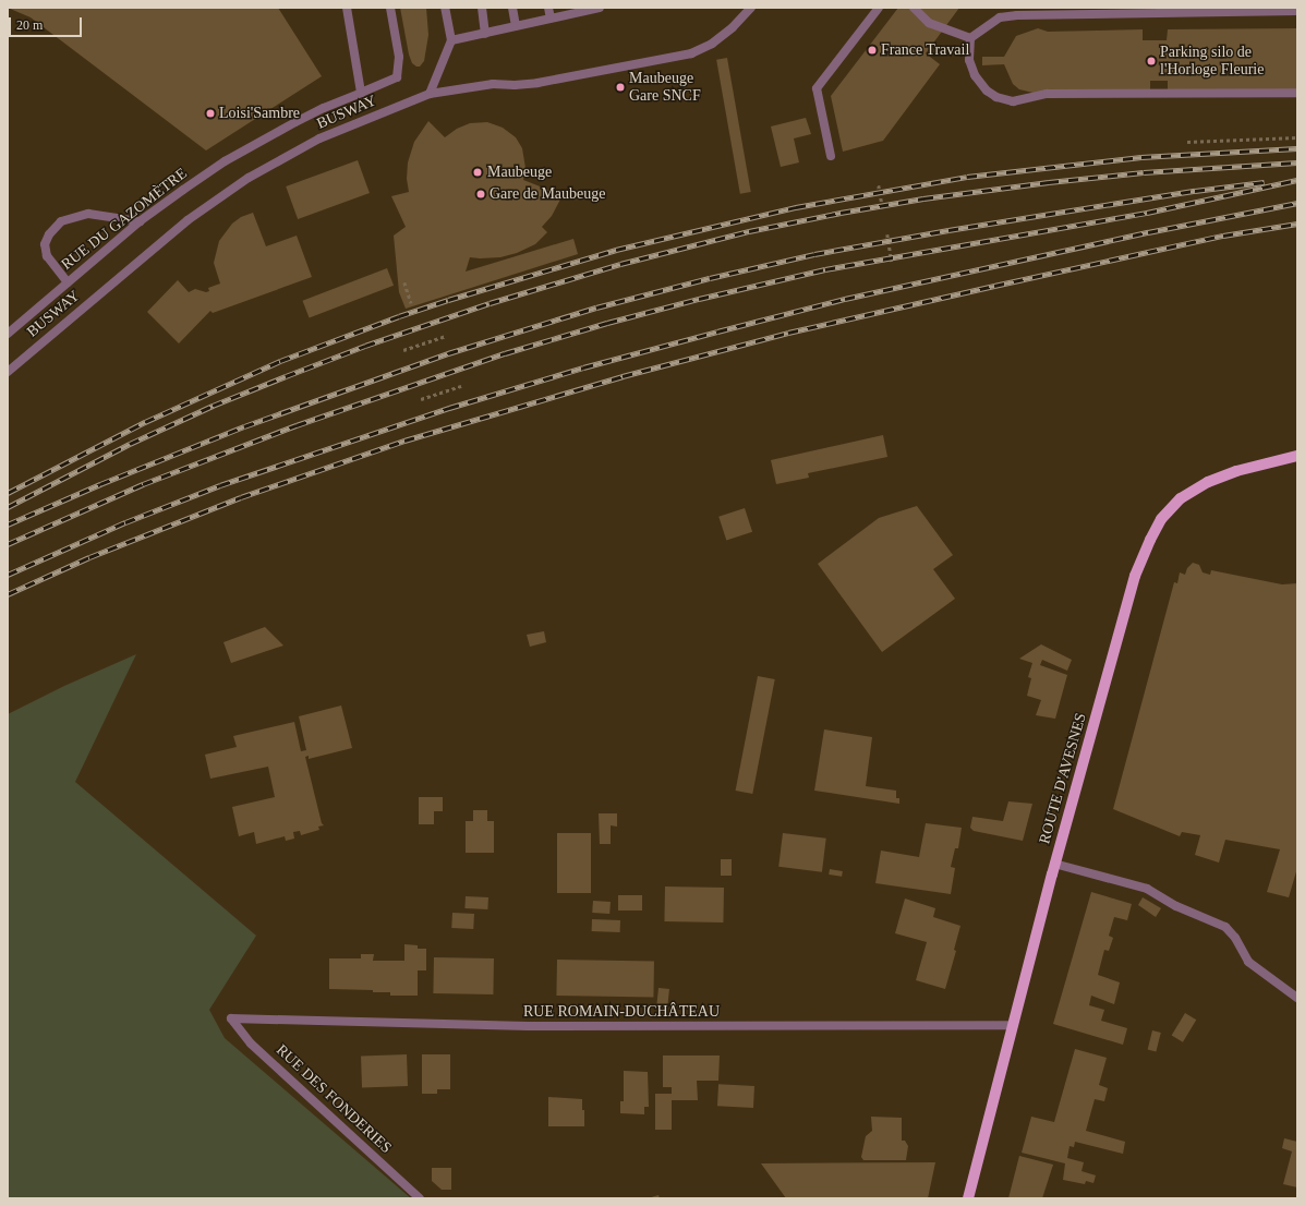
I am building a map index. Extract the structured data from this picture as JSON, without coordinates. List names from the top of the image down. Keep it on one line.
{"streets":{"main road":["ROUTE D'AVESNES"],"street":["BUSWAY","RUE DU GAZOMÈTRE","RUE ROMAIN-DUCHÂTEAU","RUE DES FONDERIES"]},"crossings":[["ROUTE D'AVESNES","RUE ROMAIN-DUCHÂTEAU"],["RUE ROMAIN-DUCHÂTEAU","RUE DES FONDERIES"]],"places":["France Travail","Parking silo de l'Horloge Fleurie","Maubeuge Gare SNCF","Loisi'Sambre","Maubeuge","Gare de Maubeuge"],"scale_bar":"20 m"}
